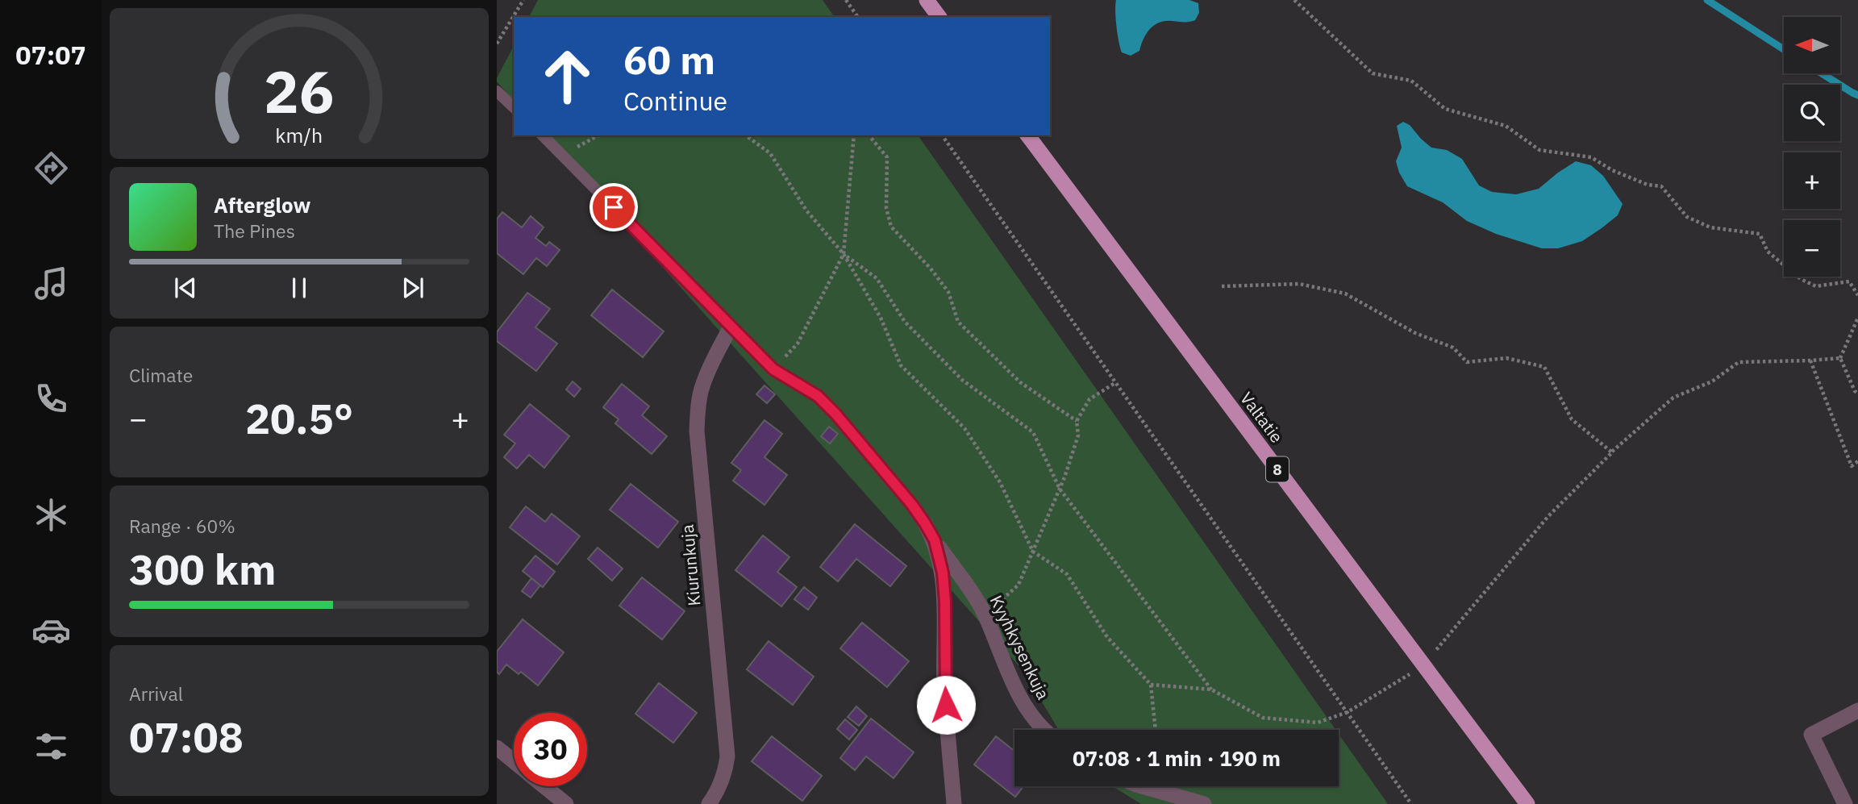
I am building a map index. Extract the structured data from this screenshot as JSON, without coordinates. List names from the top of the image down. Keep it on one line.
{"streets":{"highway":["Valtatie","8"],"street":["Kiurunkuja","Kyyhkysenkuja"]},"north":"left","page":{"tabs":"07:07","map_buttons":["+","−"],"turn":["60 m","Continue"],"song":["Afterglow","The Pines"],"tile":["Climate",["Range · 60%","300 km"],["Arrival","07:08"]],"heat":["−","20.5°","+"],"limit":"30","trip":"07:08 · 1 min · 190 m","gauge":["26","km/h"]}}
